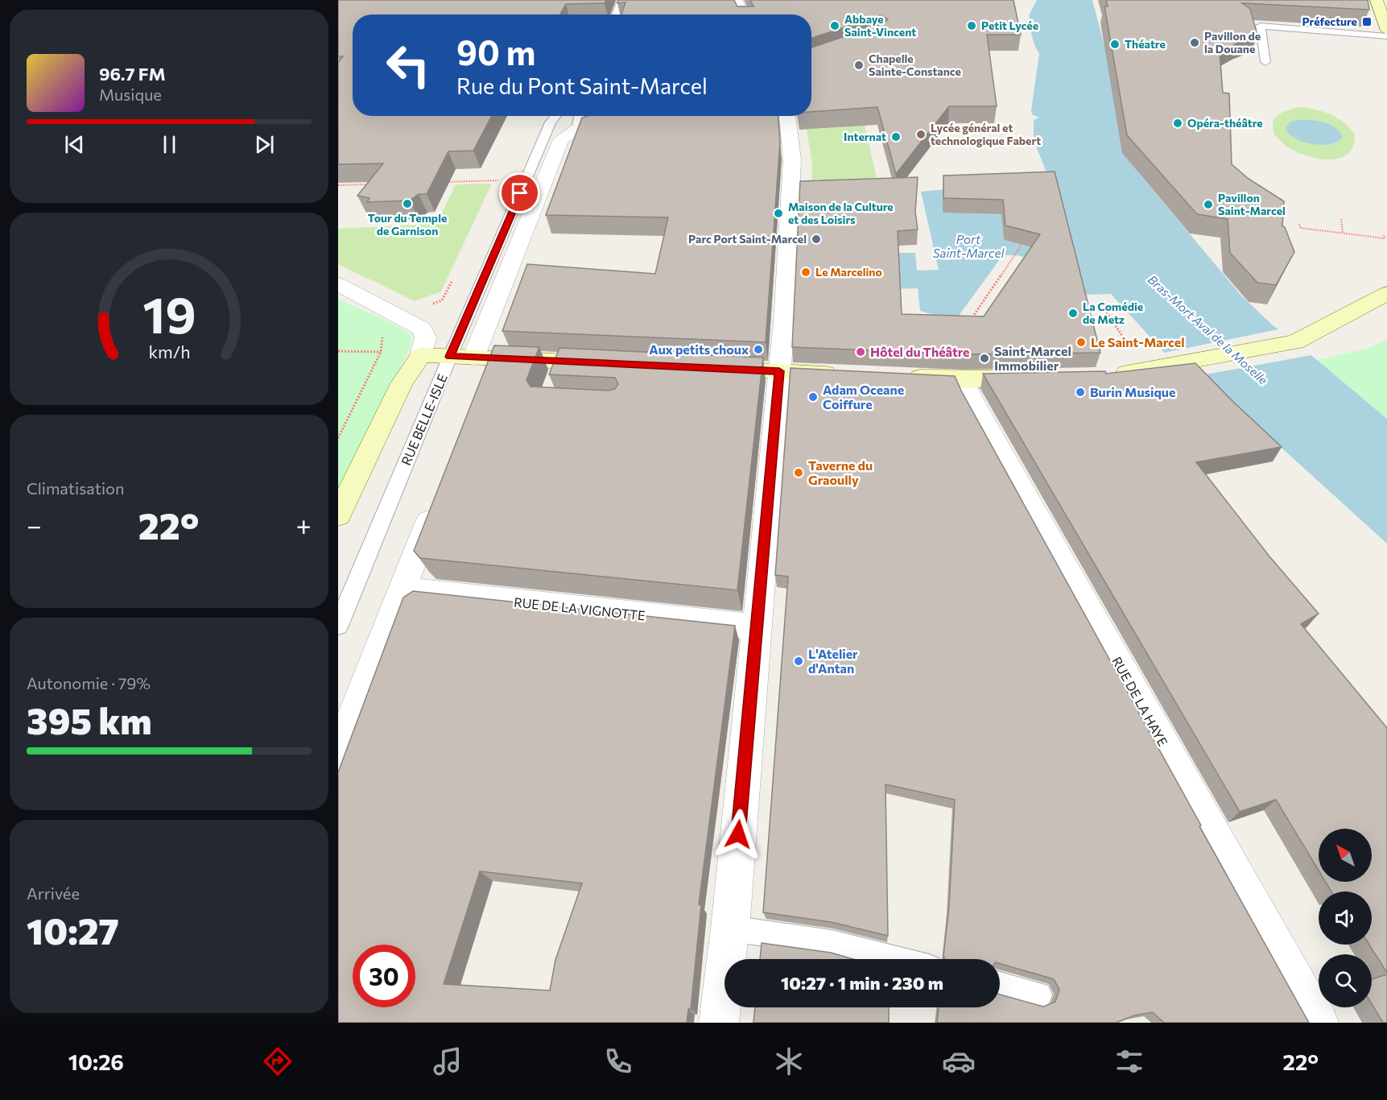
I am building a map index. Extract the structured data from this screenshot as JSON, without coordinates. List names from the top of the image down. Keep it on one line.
{"streets":{"street":["RUE DE LA VIGNOTTE","RUE DE LA HAYE"],"lane":["RUE BELLE-ISLE"]},"water":["Port Saint-Marcel","Bras-Mort Aval de la Moselle"],"places":{"transit":["Préfecture"],"other":["Abbaye Saint-Vincent","Petit Lycée","Pavillon de la Douane","Théatre","Chapelle Sainte-Constance","Opéra-théâtre","Lycée général et technologique Fabert","Internat","Tour du Temple de Garnison","Pavillon Saint-Marcel","Maison de la Culture et des Loisirs","Parc Port Saint-Marcel","Le Marcelino","La Comédie de Metz","Le Saint-Marcel","Aux petits choux","Hôtel du Théâtre","Saint-Marcel Immobilier","Burin Musique","Adam Oceane Coiffure","Taverne du Graoully","L'Atelier d'Antan"]},"north":"top left","page":{"turn":["90 m","Rue du Pont Saint-Marcel"],"song":["96.7 FM","Musique"],"tile":["Climatisation",["Autonomie · 79%","395 km"],["Arrivée","10:27"]],"heat":["−","22°","+"],"limit":"30","trip":"10:27 · 1 min · 230 m","tabs":["10:26","22°"],"gauge":["19","km/h"]}}
